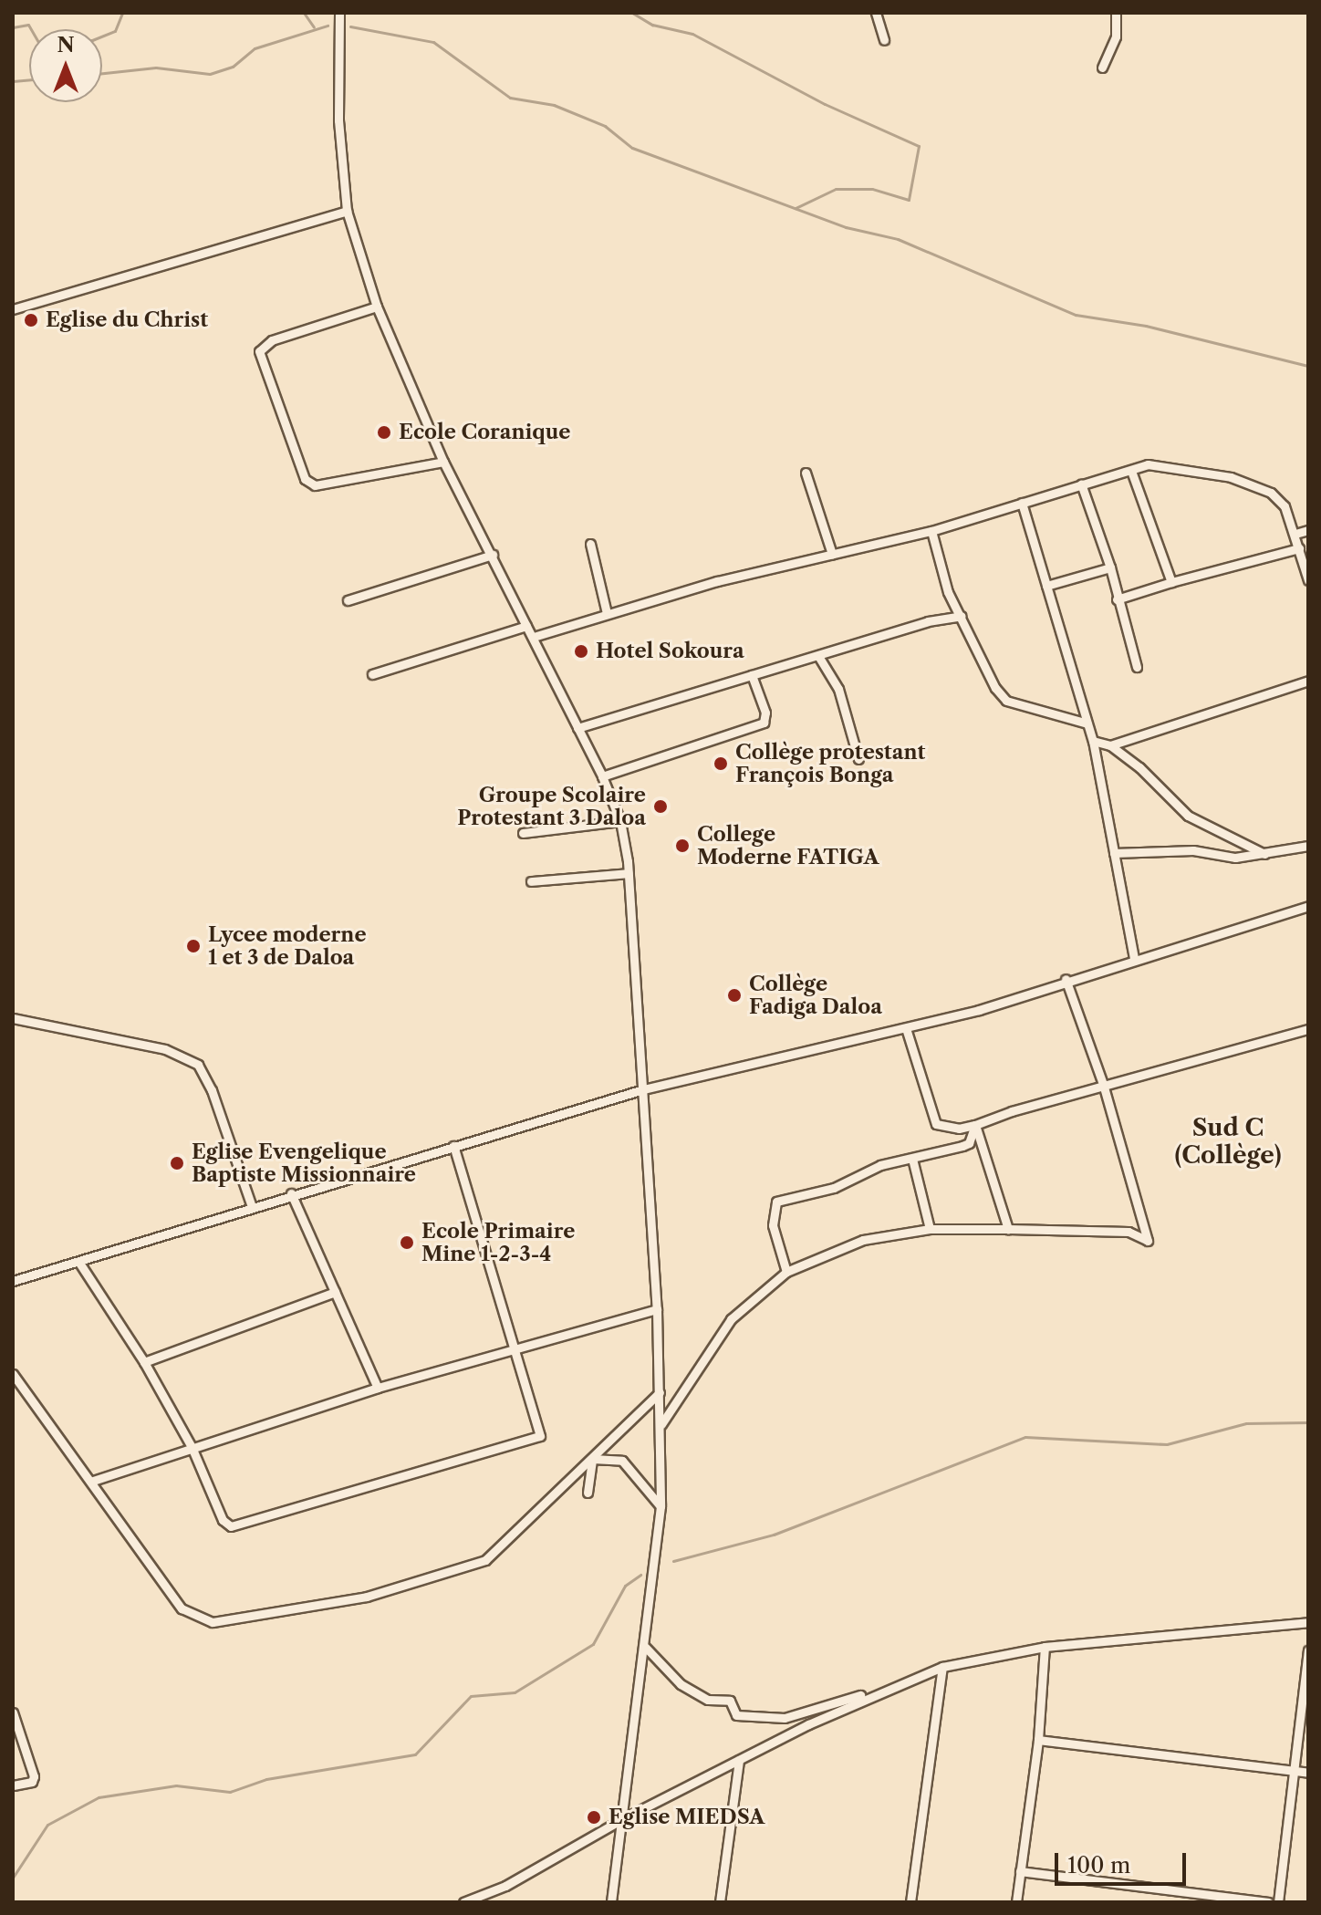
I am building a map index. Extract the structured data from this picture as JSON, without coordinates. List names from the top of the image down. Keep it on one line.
{"districts":["Sud C (Collège)"],"places":["Eglise du Christ","Ecole Coranique","Hotel Sokoura","Collège protestant François Bonga","Groupe Scolaire Protestant 3 Daloa","College Moderne FATIGA","Lycee moderne 1 et 3 de Daloa","Collège Fadiga Daloa","Eglise Evengelique Baptiste Missionnaire","Ecole Primaire Mine 1-2-3-4","Eglise MIEDSA"],"scale_bar":"100 m","north":"top"}
